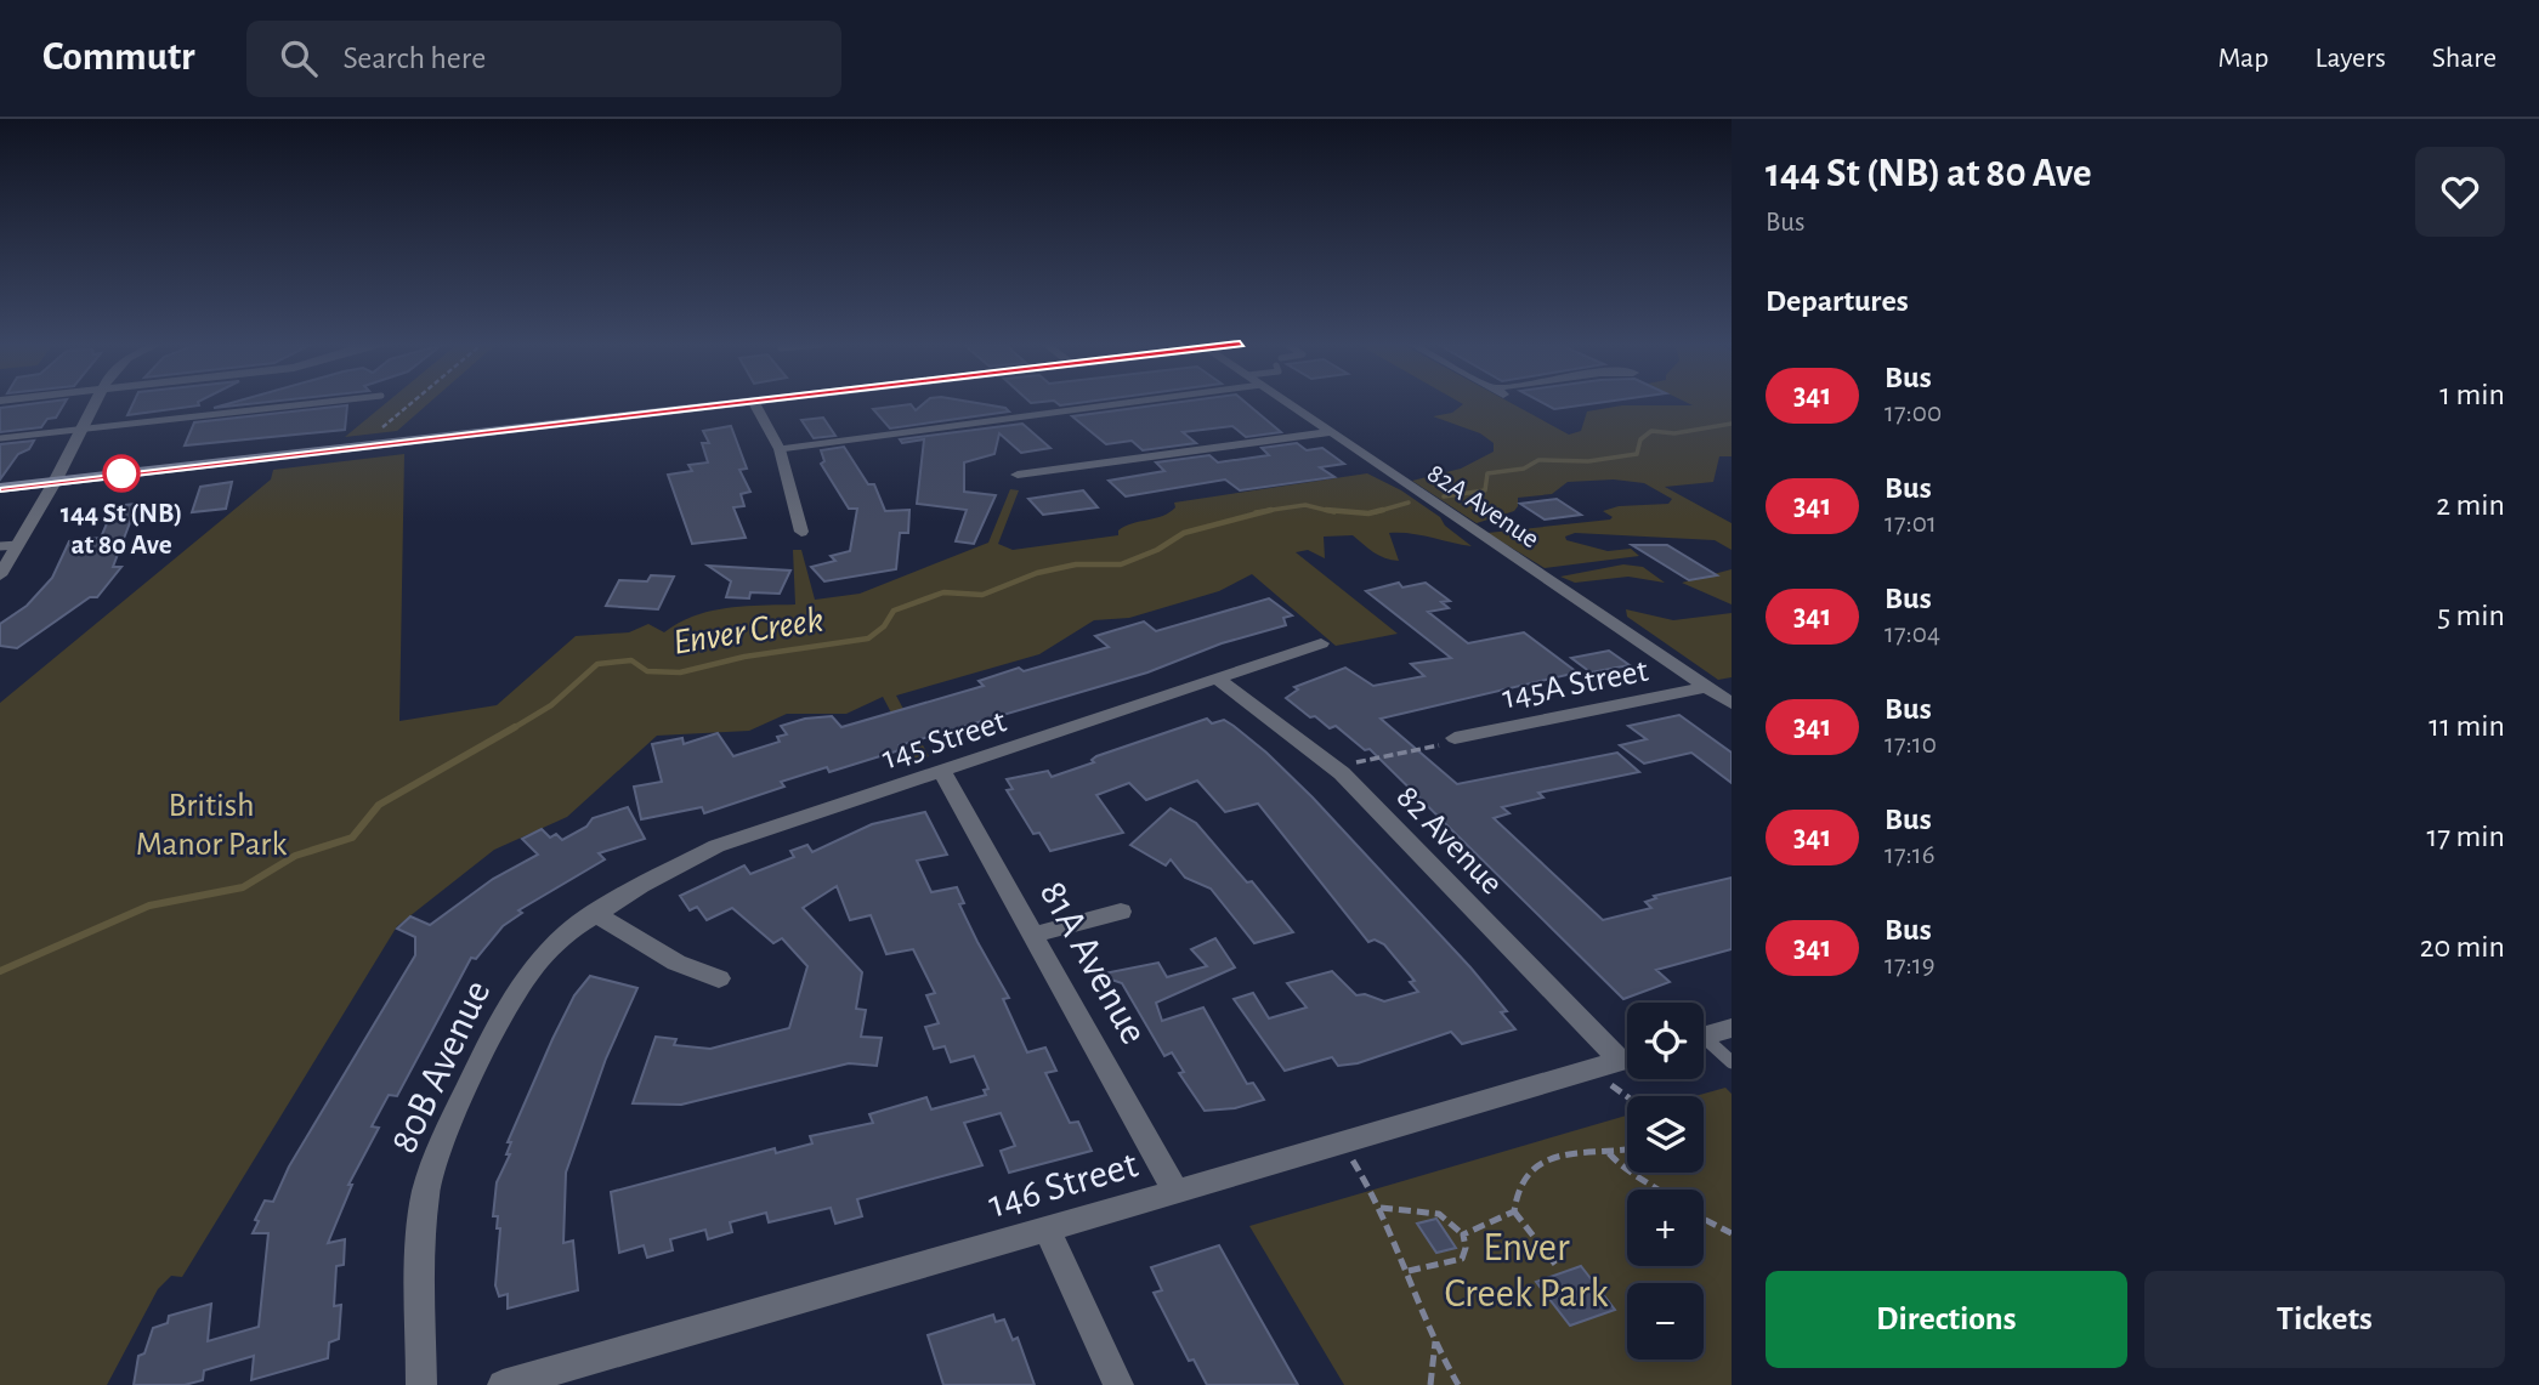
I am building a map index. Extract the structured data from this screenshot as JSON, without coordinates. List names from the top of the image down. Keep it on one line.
{"streets":{"street":["82A Avenue","145A Street","145 Street","82 Avenue","81A Avenue","80B Avenue","146 Street"]},"crossings":[["82A Avenue","145A Street"],["145 Street","82 Avenue"],["145 Street","81A Avenue"],["145 Street","80B Avenue"],["82 Avenue","146 Street"],["81A Avenue","146 Street"]],"water":["Enver Creek"],"parks":["British Manor Park","Enver Creek Park"],"places":["144 St (NB) at 80 Ave"],"lines":["bus line 341"],"page":{"header":"Commutr","search":"Search here","nav":["Map","Layers","Share"],"heading":[["144 St (NB) at 80 Ave","Bus"],"Departures"],"list":[{"mark":"341","name":"Bus","note":"17:00","value":"1 min"},{"mark":"341","name":"Bus","note":"17:01","value":"2 min"},{"mark":"341","name":"Bus","note":"17:04","value":"5 min"},{"mark":"341","name":"Bus","note":"17:10","value":"11 min"},{"mark":"341","name":"Bus","note":"17:16","value":"17 min"},{"mark":"341","name":"Bus","note":"17:19","value":"20 min"}],"map_buttons":["+","−"],"buttons":["Directions","Tickets"]}}
